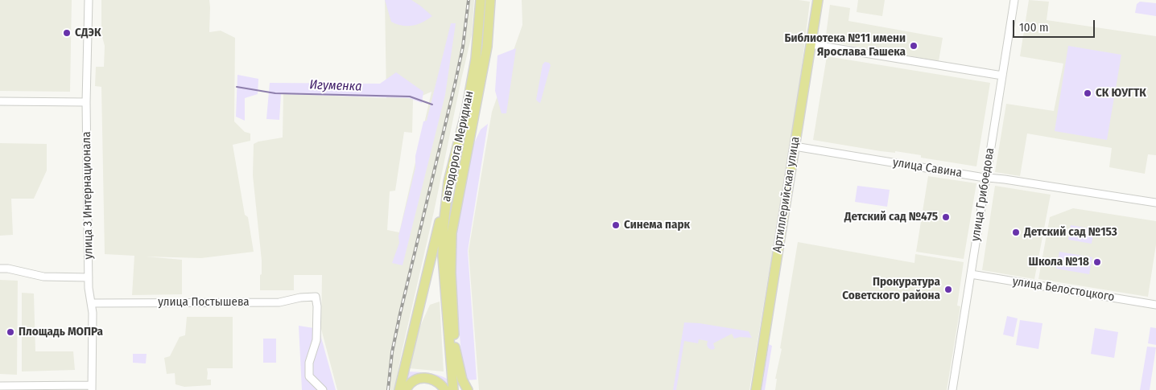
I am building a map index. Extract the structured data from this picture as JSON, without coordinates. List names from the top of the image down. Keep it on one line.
{"streets":{"main road":["автодорога Меридиан","Артиллерийская улица"],"street":["улица Савина","улица Грибоедова","улица 3 Интернационала","улица Белостоцкого","улица Постышева"]},"crossings":[["улица Савина","Артиллерийская улица"],["улица Савина","улица Грибоедова"],["улица Грибоедова","улица Белостоцкого"],["улица 3 Интернационала","улица Постышева"]],"water":["Игуменка"],"places":["СДЭК","Библиотека №11 имени Ярослава Гашека","СК ЮУГТК","Детский сад №475","Синема парк","Детский сад №153","Школа №18","Прокуратура Советского района","Площадь МОПРа"],"scale_bar":"100 m"}
